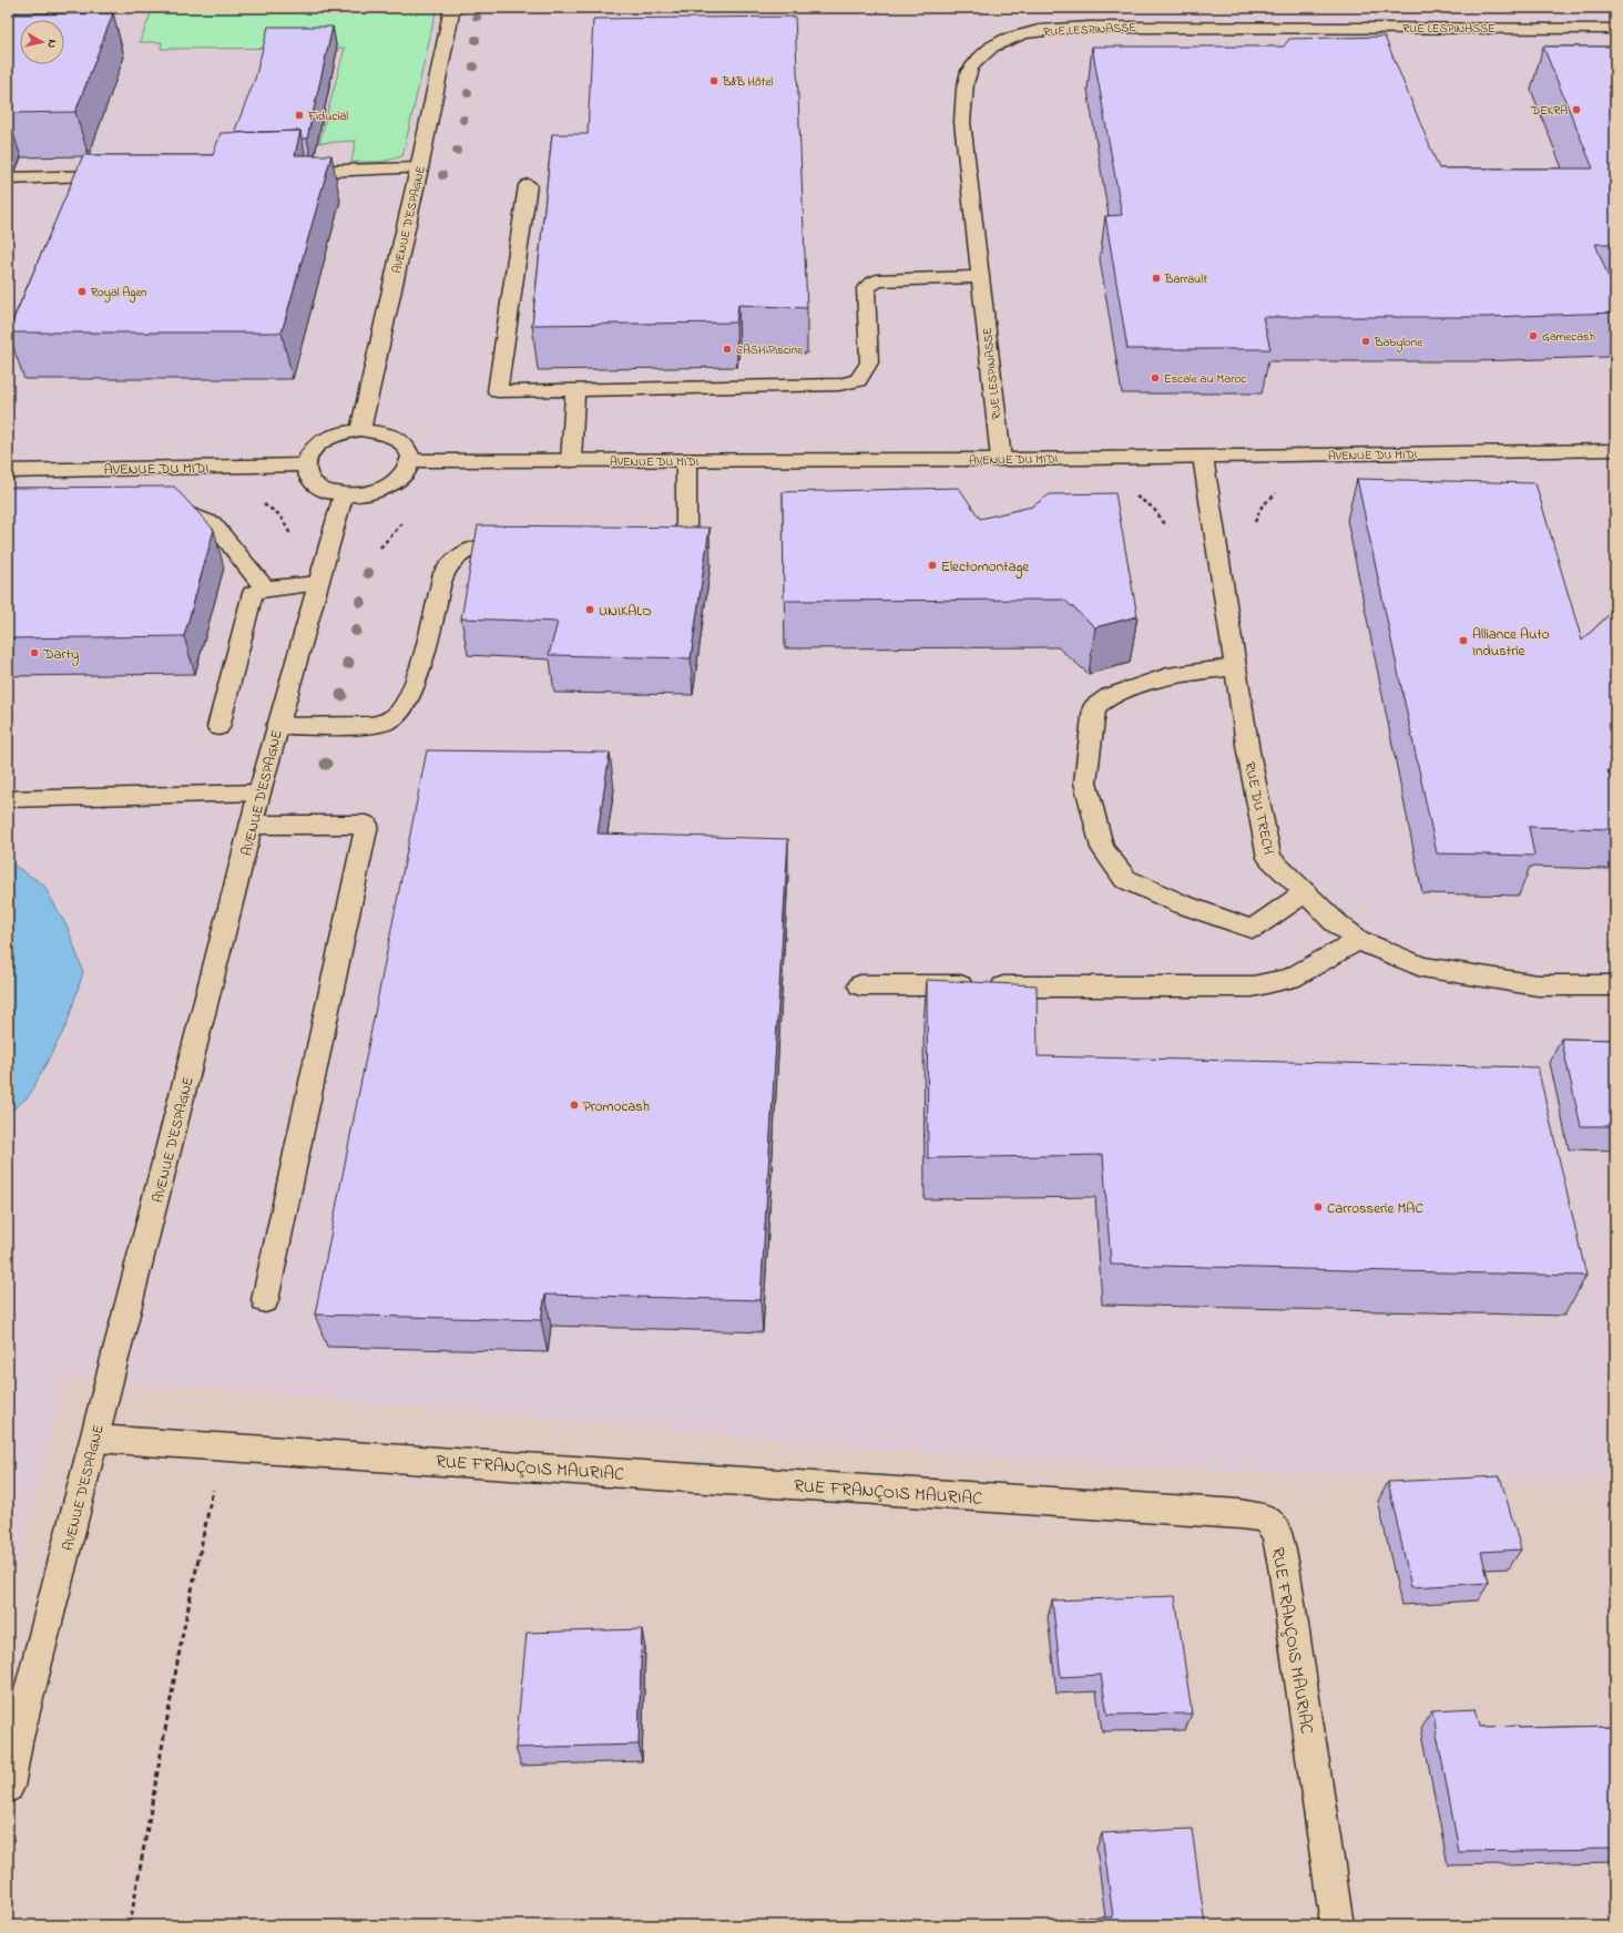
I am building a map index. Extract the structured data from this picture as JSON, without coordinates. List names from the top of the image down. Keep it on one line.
{"streets":{"street":["RUE LESPINASSE","AVENUE D'ESPAGNE","AVENUE DU MIDI","RUE DU TRECH","RUE FRANÇOIS MAURIAC"]},"crossings":[["RUE LESPINASSE","AVENUE DU MIDI"],["AVENUE D'ESPAGNE","AVENUE DU MIDI"],["AVENUE D'ESPAGNE","RUE FRANÇOIS MAURIAC"],["AVENUE DU MIDI","RUE DU TRECH"]],"places":["B&B Hôtel","DEKRA","Fiducial","Barrault","Royal Agen","Gamecash","Babylone","CASH PIscine","Escale au Maroc","Electomontage","UNIKALO","Alliance Auto Industrie","Darty","Promocash","Carrosserie MAC"],"north":"right"}
